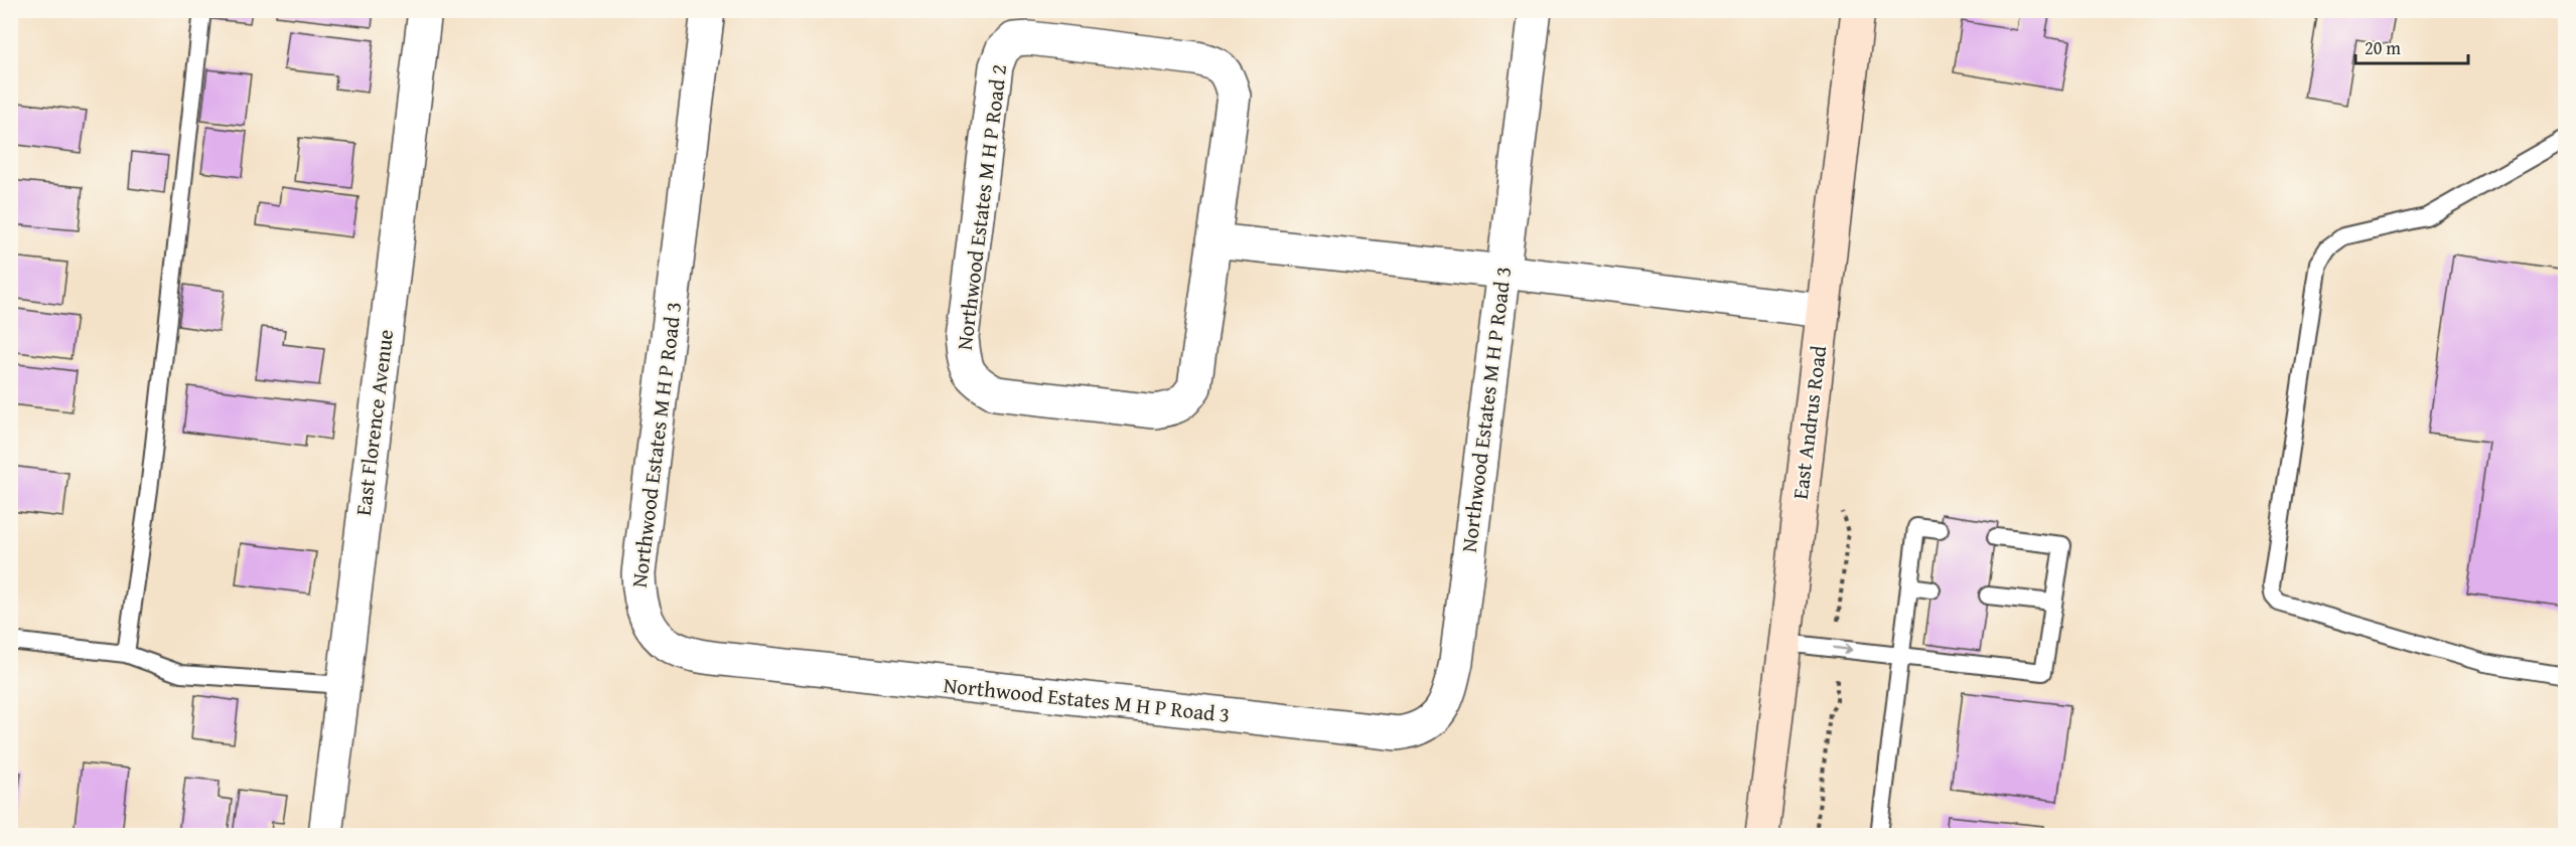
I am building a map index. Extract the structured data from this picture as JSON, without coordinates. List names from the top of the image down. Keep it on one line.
{"streets":{"street":["Northwood Estates M H P Road 2","Northwood Estates M H P Road 3","East Florence Avenue","East Andrus Road"]},"scale_bar":"20 m"}
